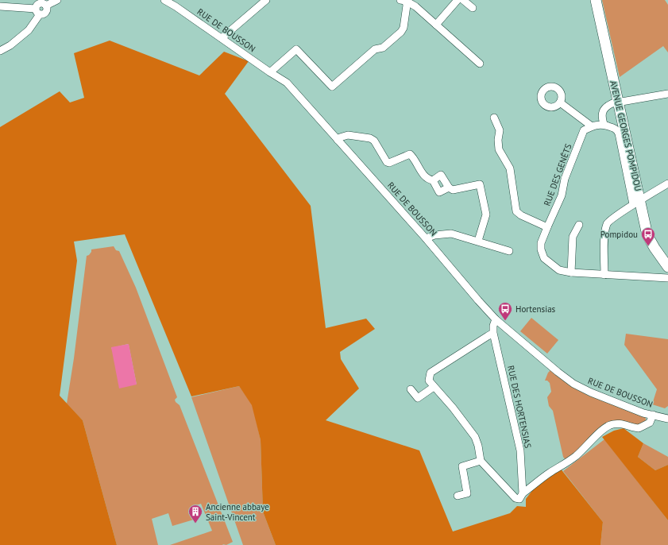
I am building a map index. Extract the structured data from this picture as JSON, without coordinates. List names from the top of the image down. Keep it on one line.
{"streets":{"main road":["AVENUE GEORGES POMPIDOU"],"street":["RUE DE BOUSSON","RUE DES GENÊTS","RUE DES HORTENSIAS"]},"crossings":[["RUE DE BOUSSON","RUE DES HORTENSIAS"]],"places":{"bus stop":["Pompidou","Hortensias"],"building":["Ancienne abbaye Saint-Vincent"]}}
